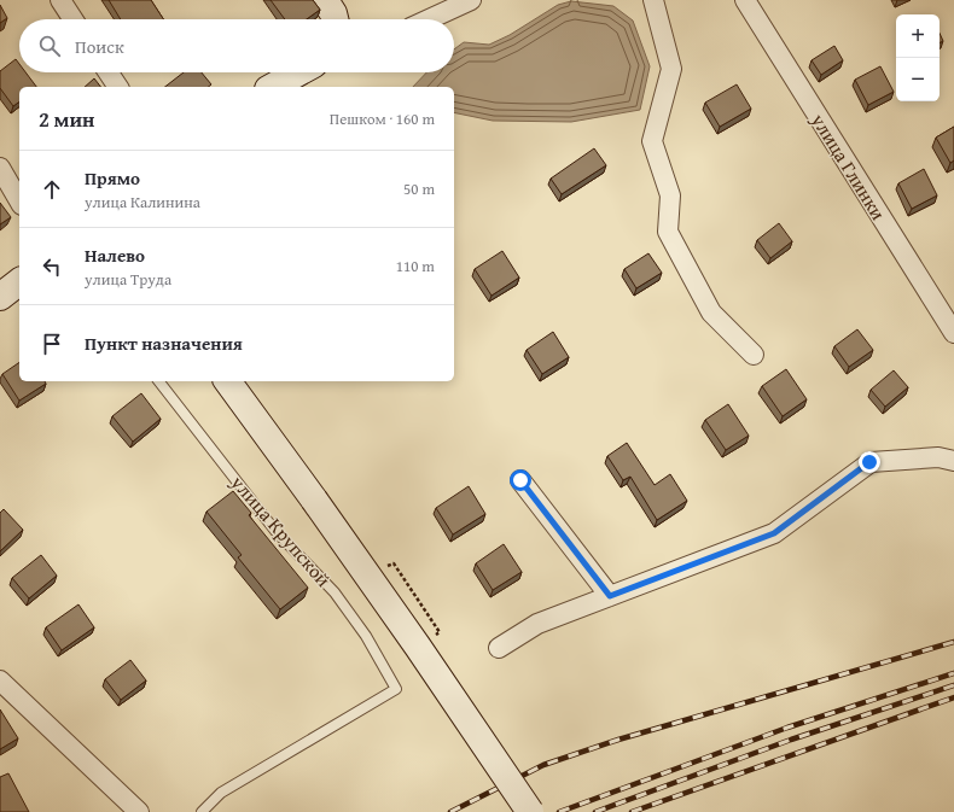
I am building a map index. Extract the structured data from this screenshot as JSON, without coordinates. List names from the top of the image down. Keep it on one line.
{"streets":{"street":["улица Глинки"],"lane":["улица Крупской"]},"page":{"map_buttons":["+","−"],"search":"Поиск","heading":["2 мин","Пешком · 160 m"],"list":[["Прямо","улица Калинина","50 m"],["Налево","улица Труда","110 m"],"Пункт назначения"]}}
